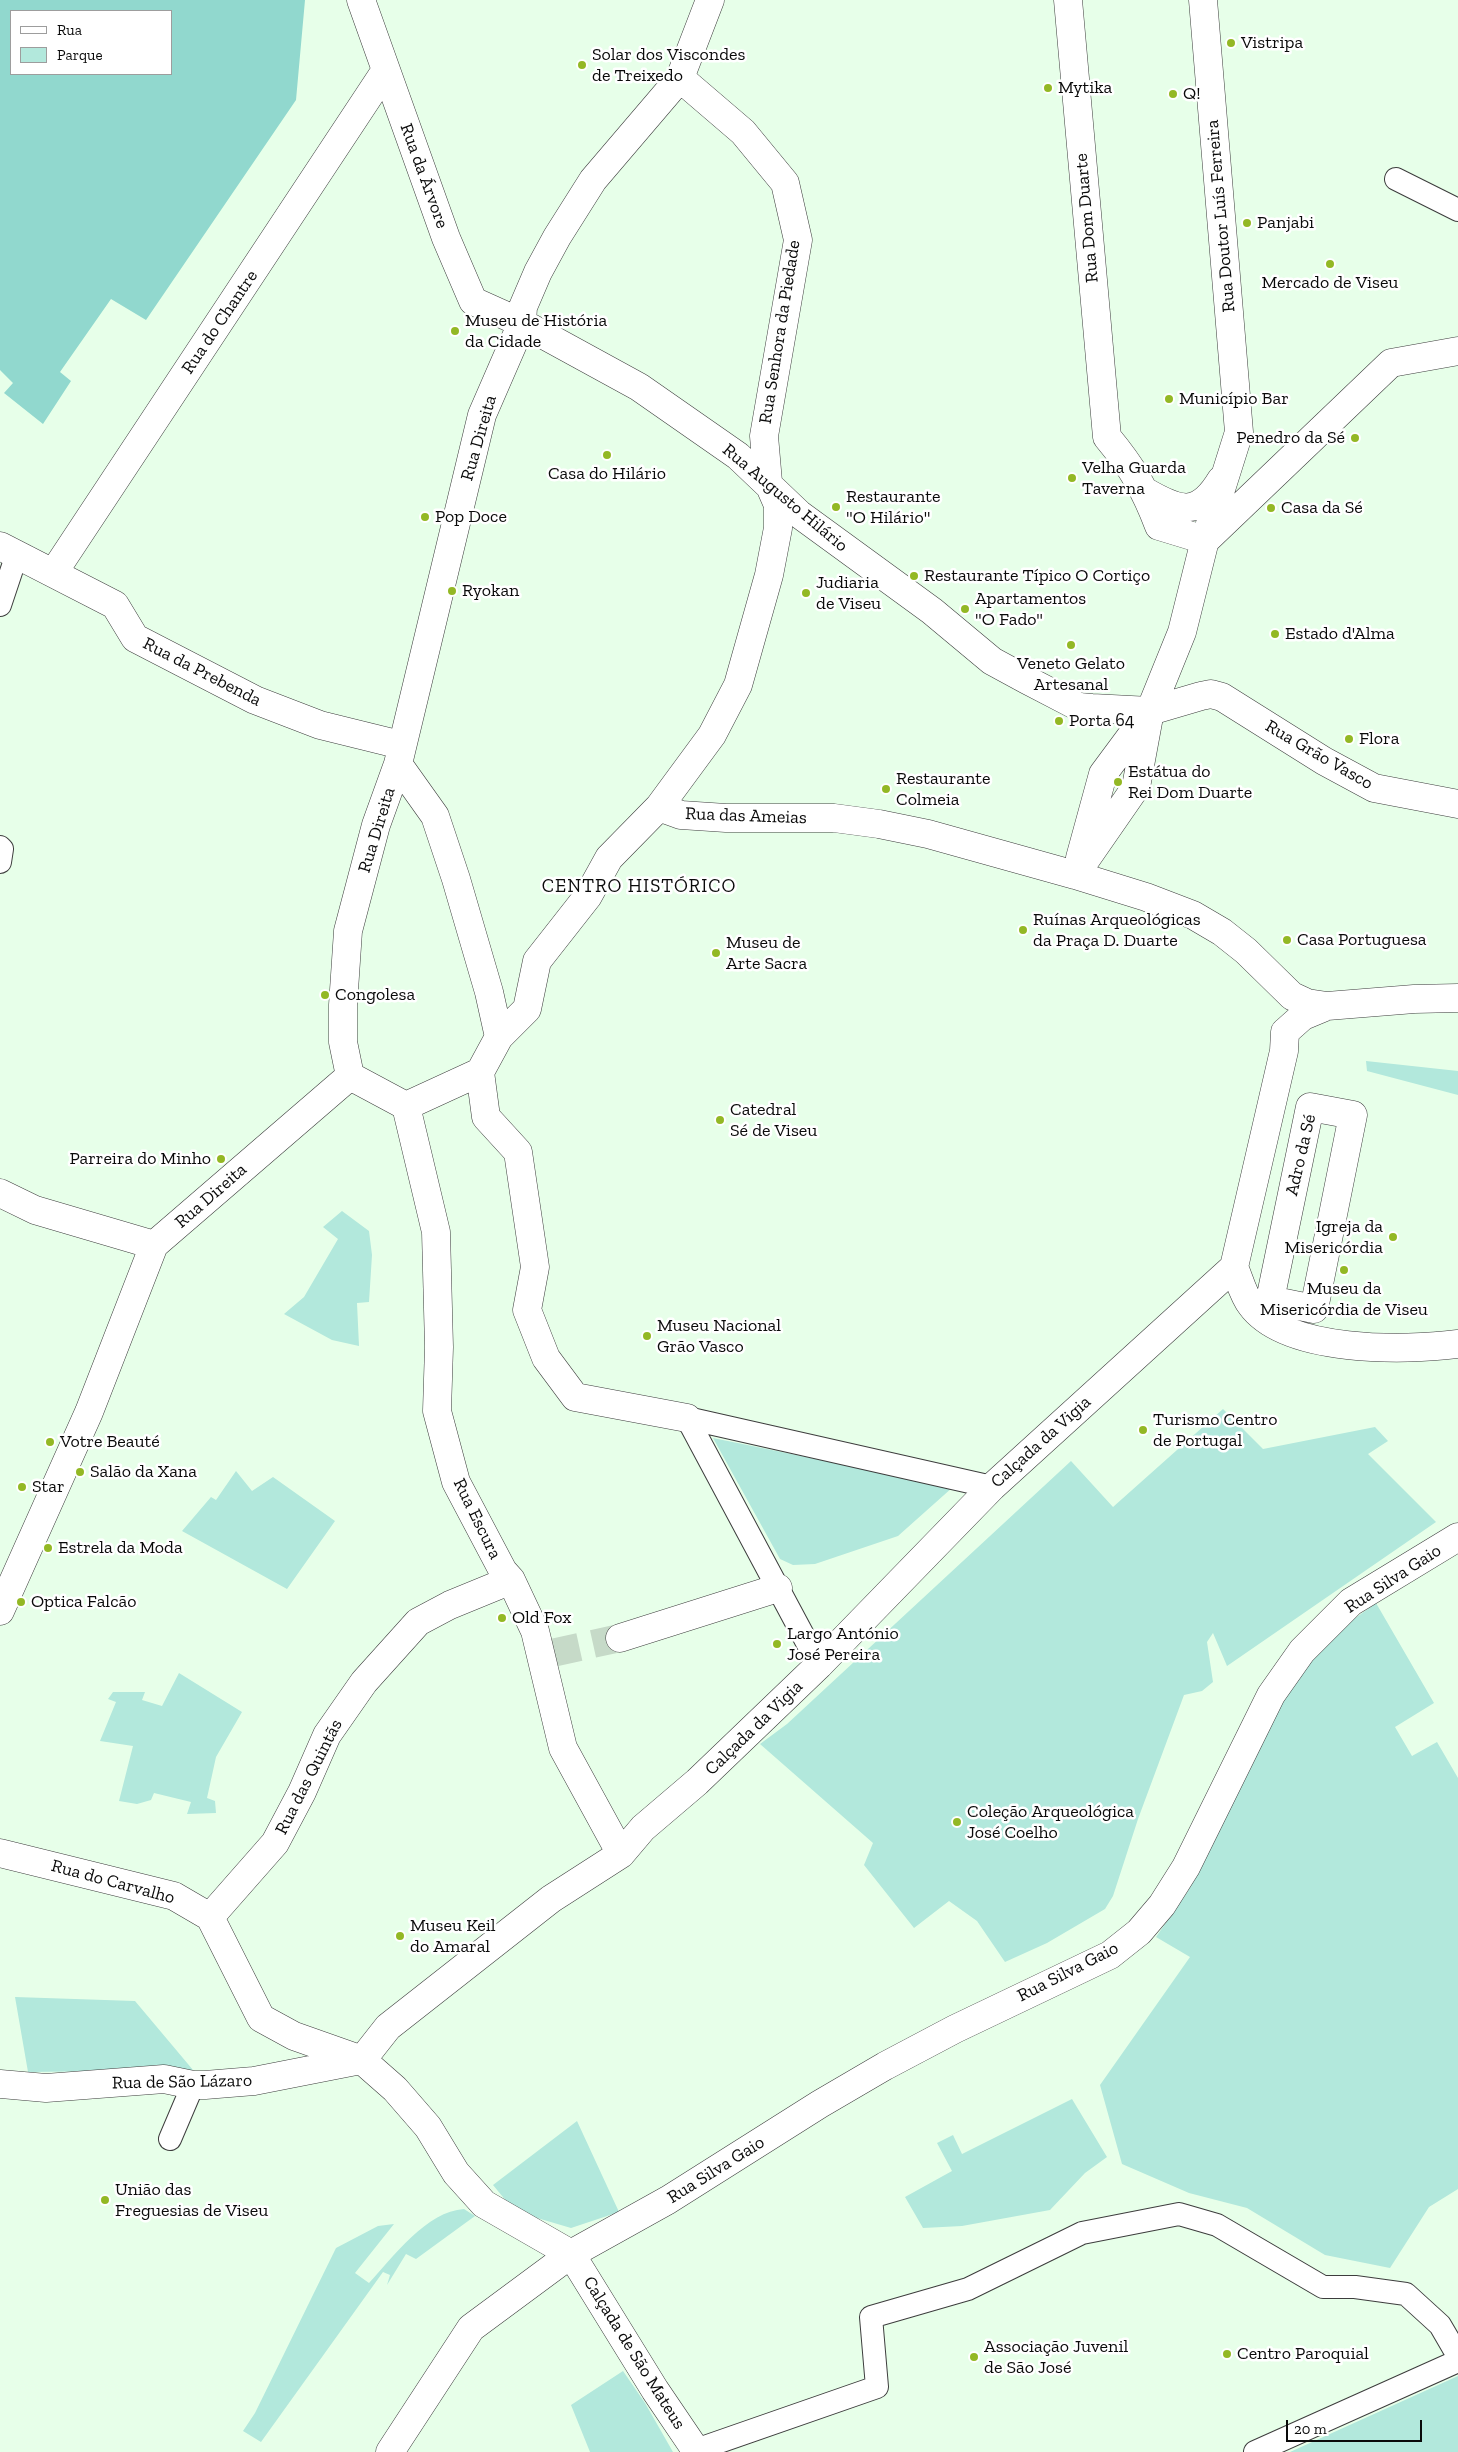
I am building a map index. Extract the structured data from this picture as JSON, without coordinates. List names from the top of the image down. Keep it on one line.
{"streets":{"street":["Rua da Árvore","Rua Doutor Luís Ferreira","Rua Dom Duarte","Rua do Chantre","Rua Senhora da Piedade","Rua Direita","Rua Augusto Hilário","Rua da Prebenda","Rua Grão Vasco","Rua das Ameias","Adro da Sé","Calçada da Vigia","Rua Escura","Rua Silva Gaio","Rua das Quintãs","Rua do Carvalho","Rua de São Lázaro","Calçada de São Mateus"]},"crossings":[["Rua da Árvore","Rua do Chantre"],["Rua da Árvore","Rua Direita"],["Rua da Árvore","Rua Augusto Hilário"],["Rua do Chantre","Rua da Prebenda"],["Rua Senhora da Piedade","Rua Direita"],["Rua Senhora da Piedade","Rua Augusto Hilário"],["Rua Direita","Rua Augusto Hilário"],["Rua Direita","Rua da Prebenda"],["Rua Augusto Hilário","Rua Grão Vasco"],["Calçada da Vigia","Rua Escura"],["Calçada da Vigia","Rua de São Lázaro"],["Rua Escura","Rua das Quintãs"],["Rua Silva Gaio","Calçada de São Mateus"],["Rua das Quintãs","Rua do Carvalho"]],"districts":["CENTRO HISTÓRICO"],"places":["Vistripa","Solar dos Viscondes de Treixedo","Mytika","Q!","Panjabi","Mercado de Viseu","Museu de História da Cidade","Município Bar","Penedro da Sé","Casa do Hilário","Velha Guarda Taverna","Restaurante \"O Hilário\"","Casa da Sé","Pop Doce","Restaurante Típico O Cortiço","Ryokan","Judiaria de Viseu","Apartamentos \"O Fado\"","Estado d'Alma","Veneto Gelato Artesanal","Porta 64","Flora","Estátua do Rei Dom Duarte","Restaurante Colmeia","Ruínas Arqueológicas da Praça D. Duarte","Casa Portuguesa","Museu de Arte Sacra","Congolesa","Catedral Sé de Viseu","Parreira do Minho","Igreja da Misericórdia","Museu da Misericórdia de Viseu","Museu Nacional Grão Vasco","Turismo Centro de Portugal","Votre Beauté","Salão da Xana","Star","Estrela da Moda","Optica Falcão","Old Fox","Largo António José Pereira","Coleção Arqueológica José Coelho","Museu Keil do Amaral","União das Freguesias de Viseu","Centro Paroquial","Associação Juvenil de São José"],"legend":["Rua","Parque"],"scale_bar":"20 m"}
